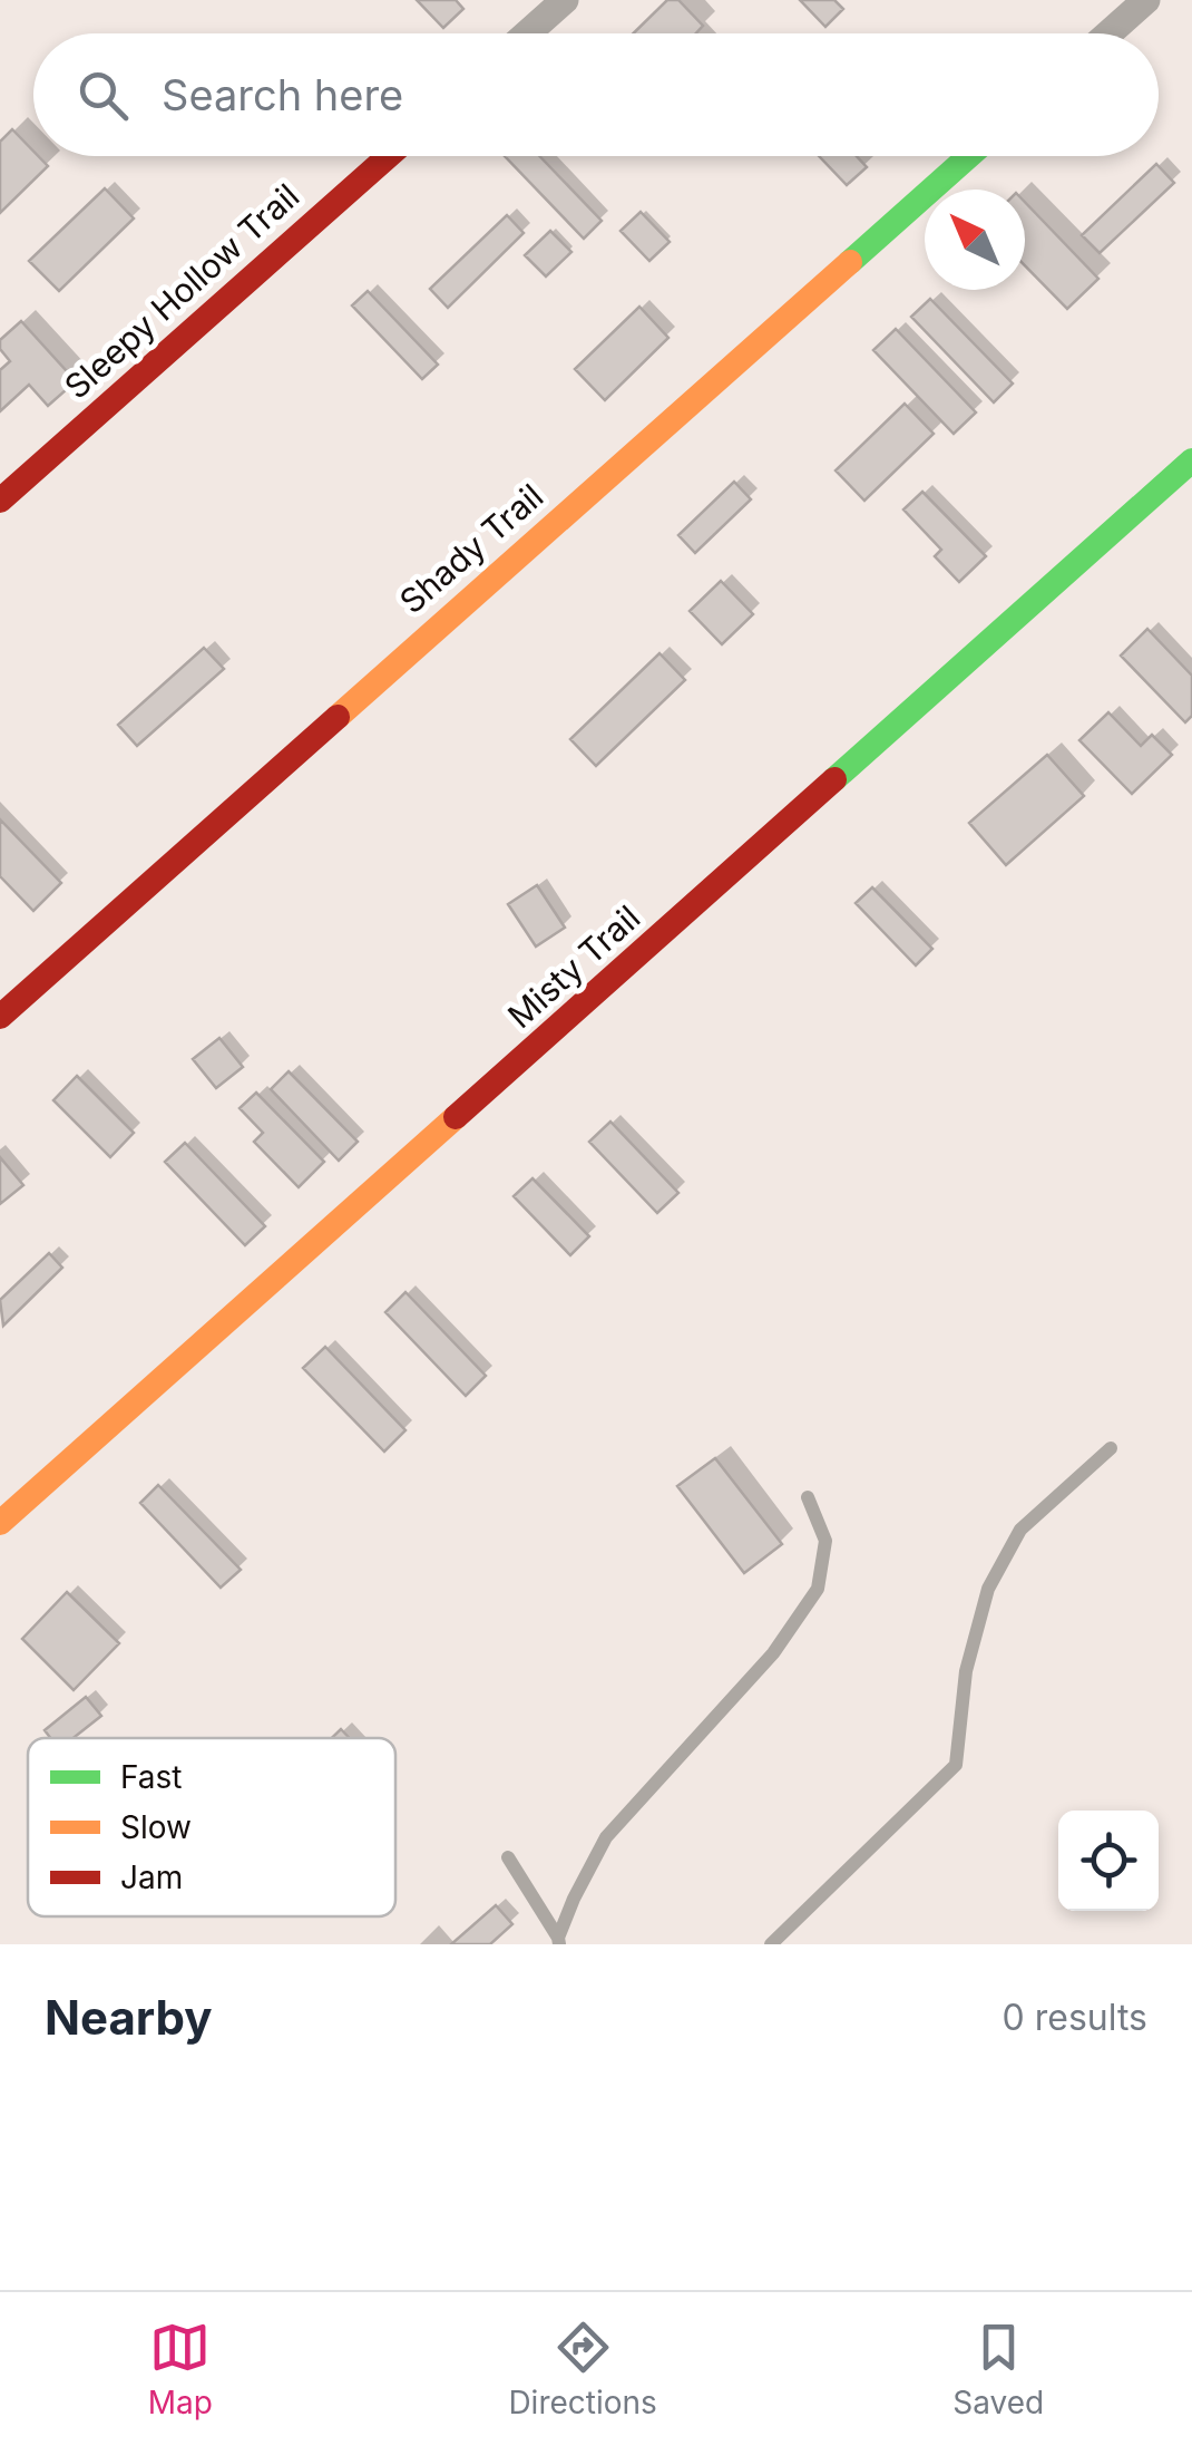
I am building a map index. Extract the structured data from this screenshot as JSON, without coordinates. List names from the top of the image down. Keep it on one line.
{"streets":{"street":["Sleepy Hollow Trail","Shady Trail","Misty Trail"]},"legend":["Fast","Slow","Jam"],"north":"top left","page":{"search":"Search here","heading":["Nearby","0 results"],"nav":["Map","Directions","Saved"]}}
